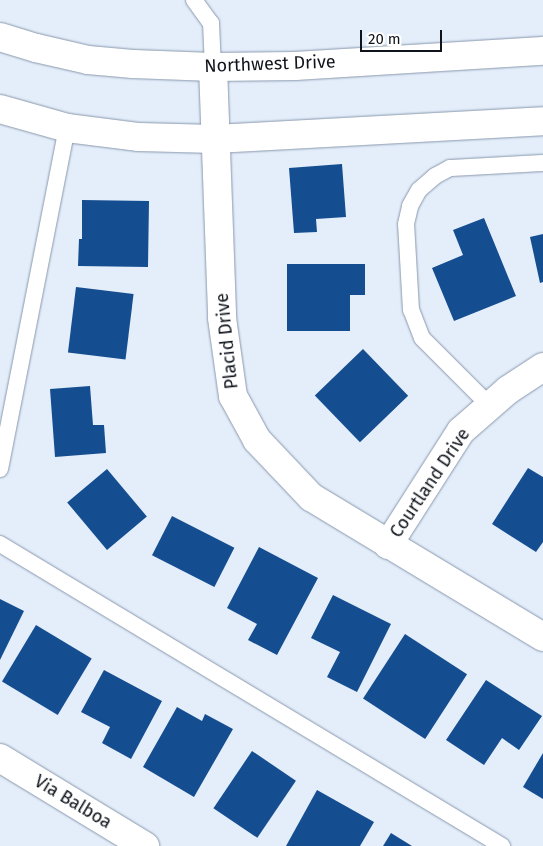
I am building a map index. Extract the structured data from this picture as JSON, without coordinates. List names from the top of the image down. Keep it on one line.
{"streets":{"street":["Northwest Drive","Placid Drive","Courtland Drive","Via Balboa"]},"crossings":[["Northwest Drive","Placid Drive"],["Placid Drive","Courtland Drive"]],"scale_bar":"20 m"}
